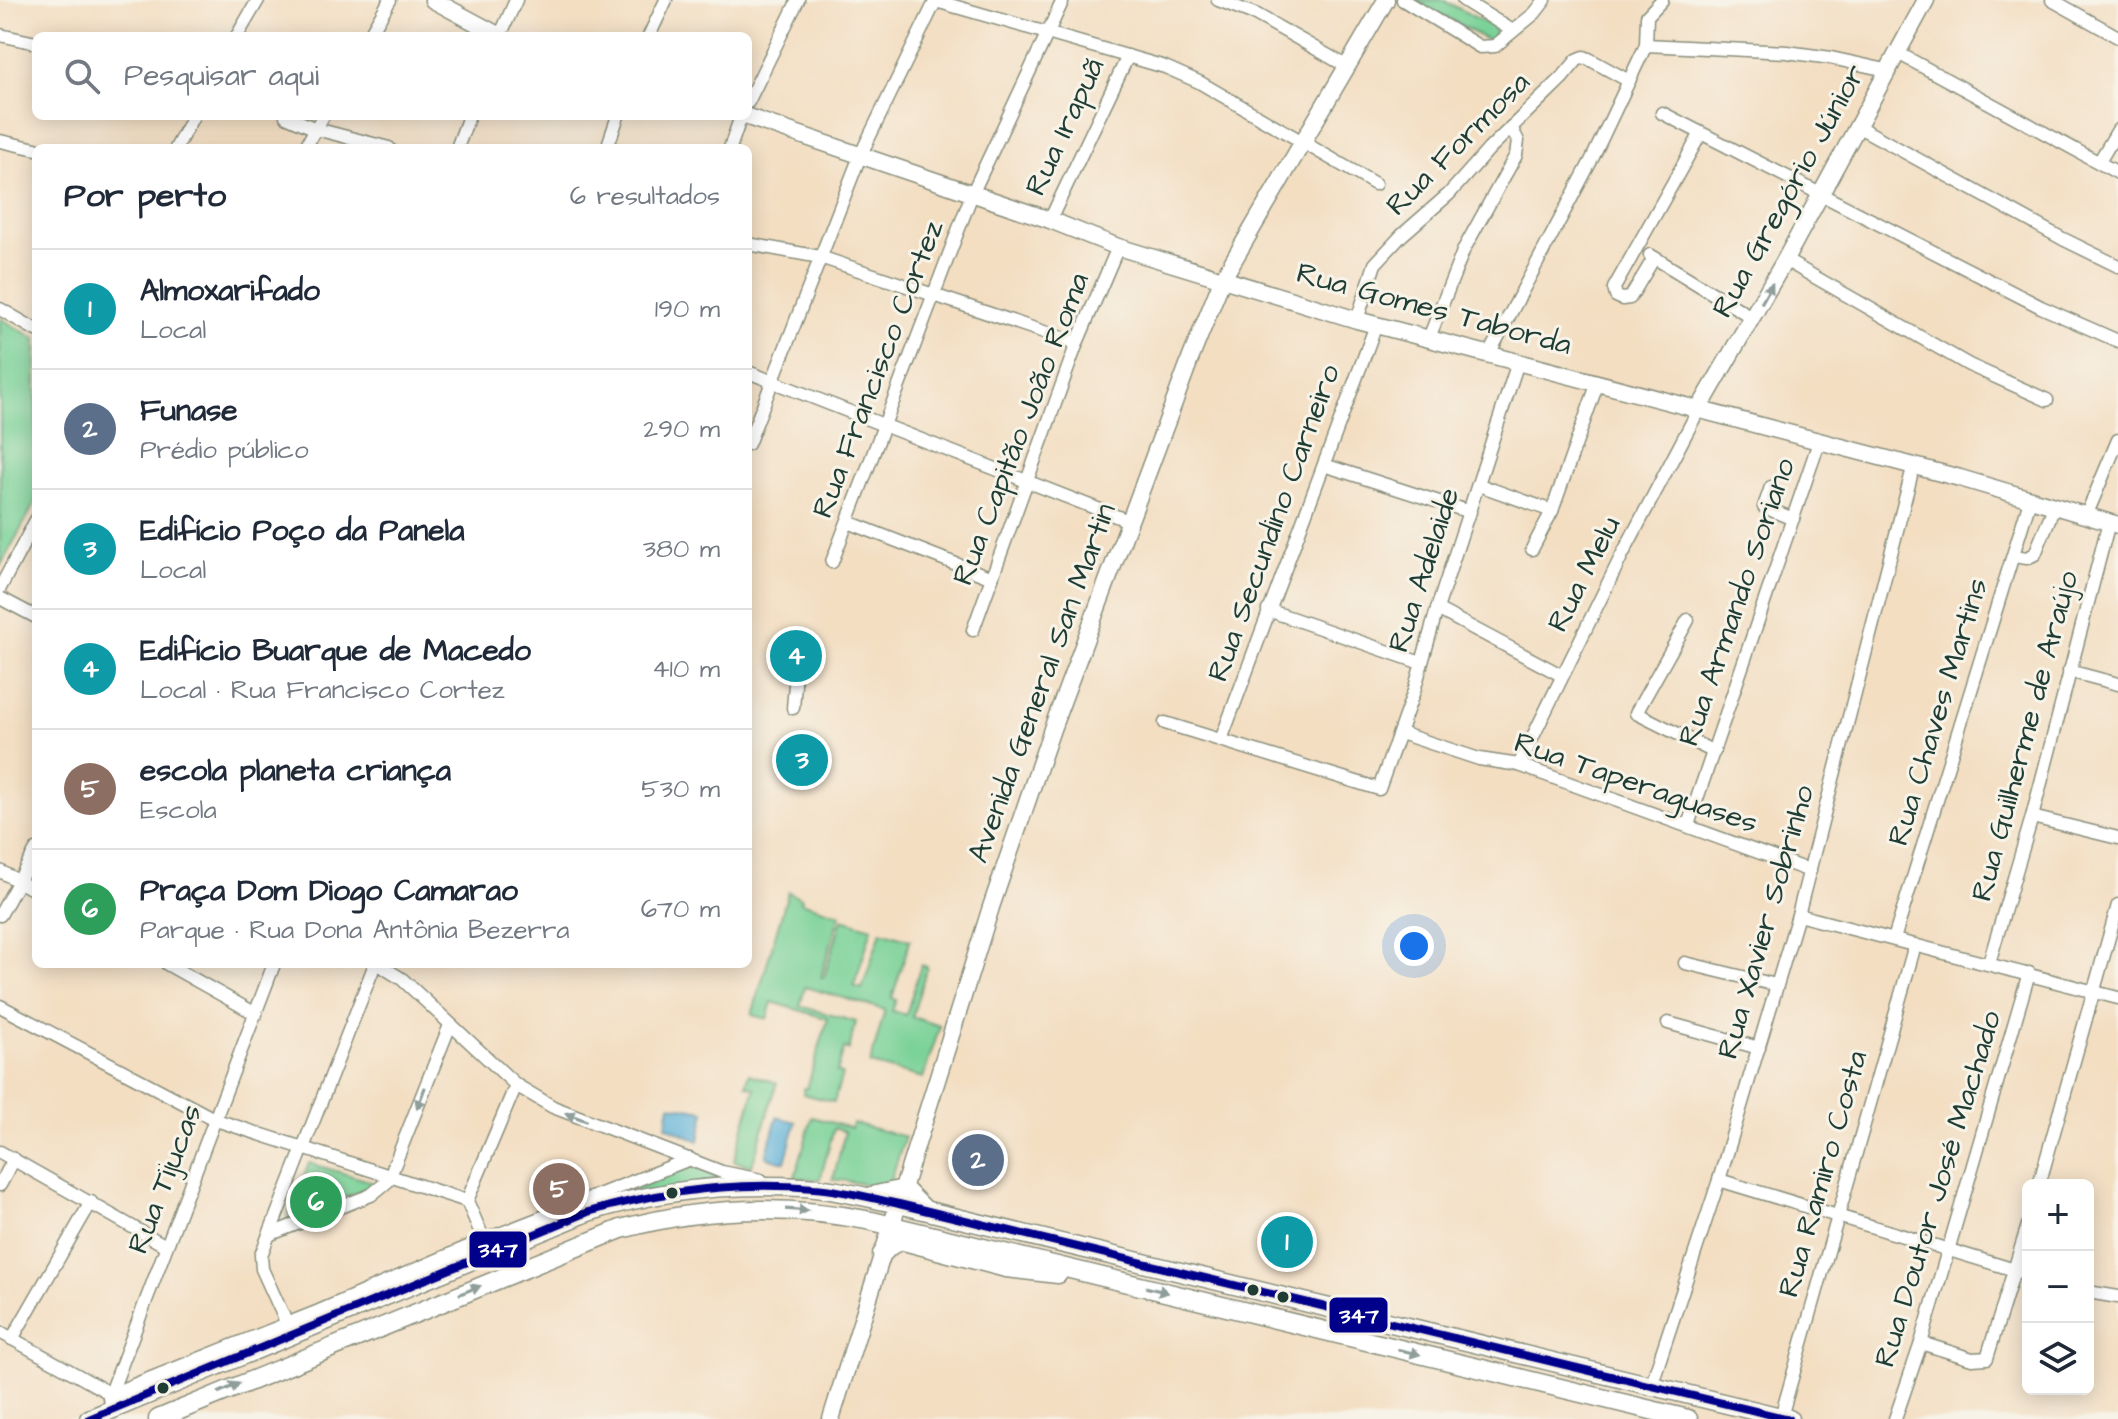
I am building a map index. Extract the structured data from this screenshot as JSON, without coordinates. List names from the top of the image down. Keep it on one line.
{"streets":{"main road":["Rua Gregório Júnior","Rua Gomes Taborda","Avenida General San Martin"],"street":["Rua Irapuã","Rua Formosa","Rua Francisco Cortez","Rua Capitão João Roma","Rua Secundino Carneiro","Rua Adelaide","Rua Melu","Rua Armando Soriano","Rua Chaves Martins","Rua Guilherme de Araújo","Rua Taperaguases","Rua Xavier Sobrinho","Rua Ramiro Costa","Rua Tijucas","Rua Doutor José Machado"]},"crossings":[["Rua Irapuã","Rua Gomes Taborda"],["Rua Formosa","Rua Gomes Taborda"],["Rua Gregório Júnior","Rua Gomes Taborda"],["Rua Gregório Júnior","Rua Melu"],["Rua Gomes Taborda","Rua Francisco Cortez"],["Rua Gomes Taborda","Rua Capitão João Roma"],["Rua Gomes Taborda","Rua Secundino Carneiro"],["Rua Gomes Taborda","Rua Adelaide"],["Rua Gomes Taborda","Rua Melu"],["Rua Gomes Taborda","Rua Armando Soriano"],["Rua Gomes Taborda","Avenida General San Martin"],["Rua Gomes Taborda","Rua Chaves Martins"],["Rua Gomes Taborda","Rua Guilherme de Araújo"],["Rua Gomes Taborda","Rua Xavier Sobrinho"],["Rua Secundino Carneiro","Rua Adelaide"],["Rua Adelaide","Rua Taperaguases"],["Rua Melu","Rua Taperaguases"],["Rua Armando Soriano","Rua Taperaguases"],["Rua Taperaguases","Rua Xavier Sobrinho"]],"lines":["transit line 347"],"page":{"search":"Pesquisar aqui","heading":["Por perto","6 resultados"],"list":[{"mark":"1","name":"Almoxarifado","note":"Local","value":"190 m"},{"mark":"2","name":"Funase","note":"Prédio público","value":"290 m"},{"mark":"3","name":"Edifício Poço da Panela","note":"Local","value":"380 m"},{"mark":"4","name":"Edifício Buarque de Macedo","note":"Local · Rua Francisco Cortez","value":"410 m"},{"mark":"5","name":"escola planeta criança","note":"Escola","value":"530 m"},{"mark":"6","name":"Praça Dom Diogo Camarao","note":"Parque · Rua Dona Antônia Bezerra","value":"670 m"}],"pins":["4","3","2","5","6","1"],"map_buttons":["+","−"]}}
